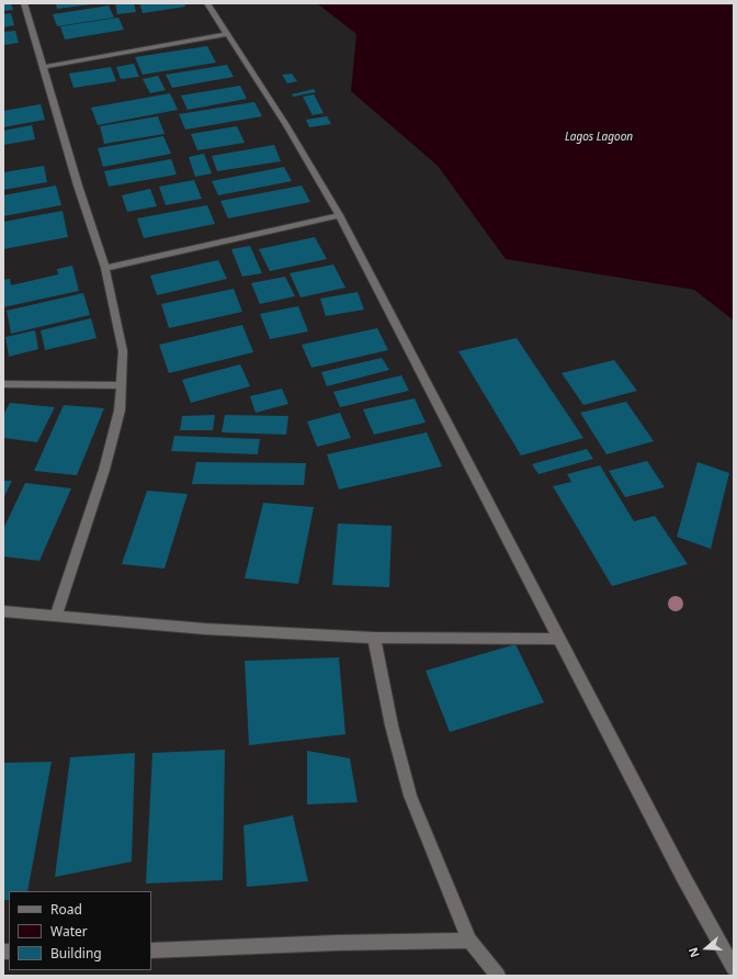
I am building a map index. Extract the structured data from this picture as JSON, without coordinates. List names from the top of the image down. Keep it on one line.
{"water":["Lagos Lagoon"],"legend":["Road","Water","Building"],"north":"left"}
